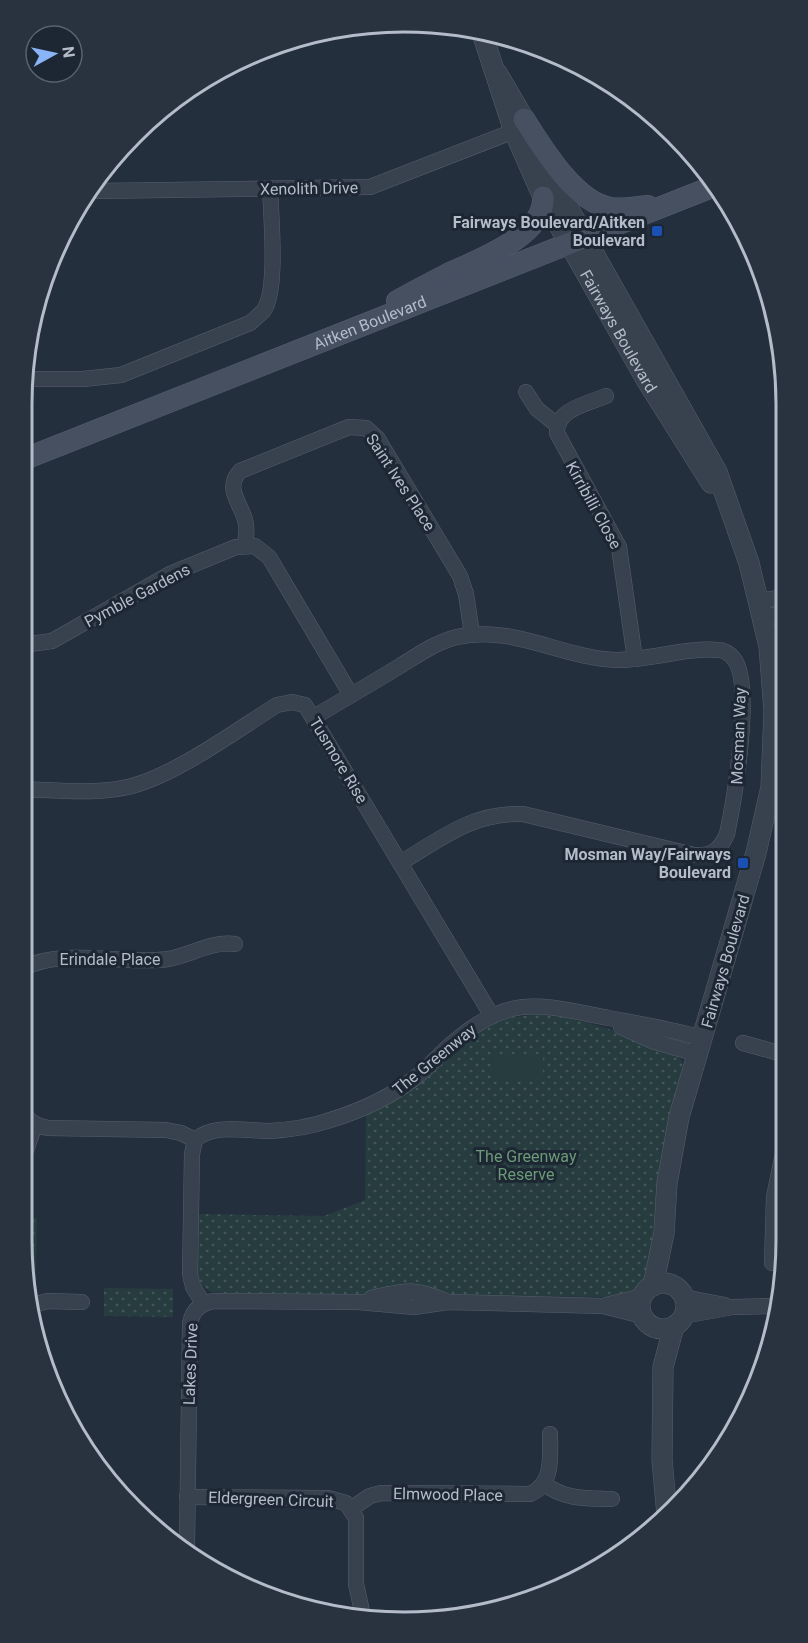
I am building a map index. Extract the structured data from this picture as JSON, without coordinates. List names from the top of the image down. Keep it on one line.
{"streets":{"main road":["Aitken Boulevard"],"street":["Xenolith Drive","Fairways Boulevard","Saint Ives Place","Kirribilli Close","Pymble Gardens","Mosman Way","Tusmore Rise","Erindale Place","The Greenway","Lakes Drive","Elmwood Place","Eldergreen Circuit"]},"crossings":[["Xenolith Drive","Fairways Boulevard"],["Aitken Boulevard","Fairways Boulevard"],["Fairways Boulevard","The Greenway"],["Fairways Boulevard","Lakes Drive"],["Saint Ives Place","Pymble Gardens"],["Saint Ives Place","Mosman Way"],["Kirribilli Close","Mosman Way"],["Mosman Way","Tusmore Rise"],["Tusmore Rise","The Greenway"],["Lakes Drive","Eldergreen Circuit"],["Elmwood Place","Eldergreen Circuit"]],"parks":["The Greenway Reserve"],"places":{"transit":["Fairways Boulevard/Aitken Boulevard","Mosman Way/Fairways Boulevard"]},"north":"right"}
